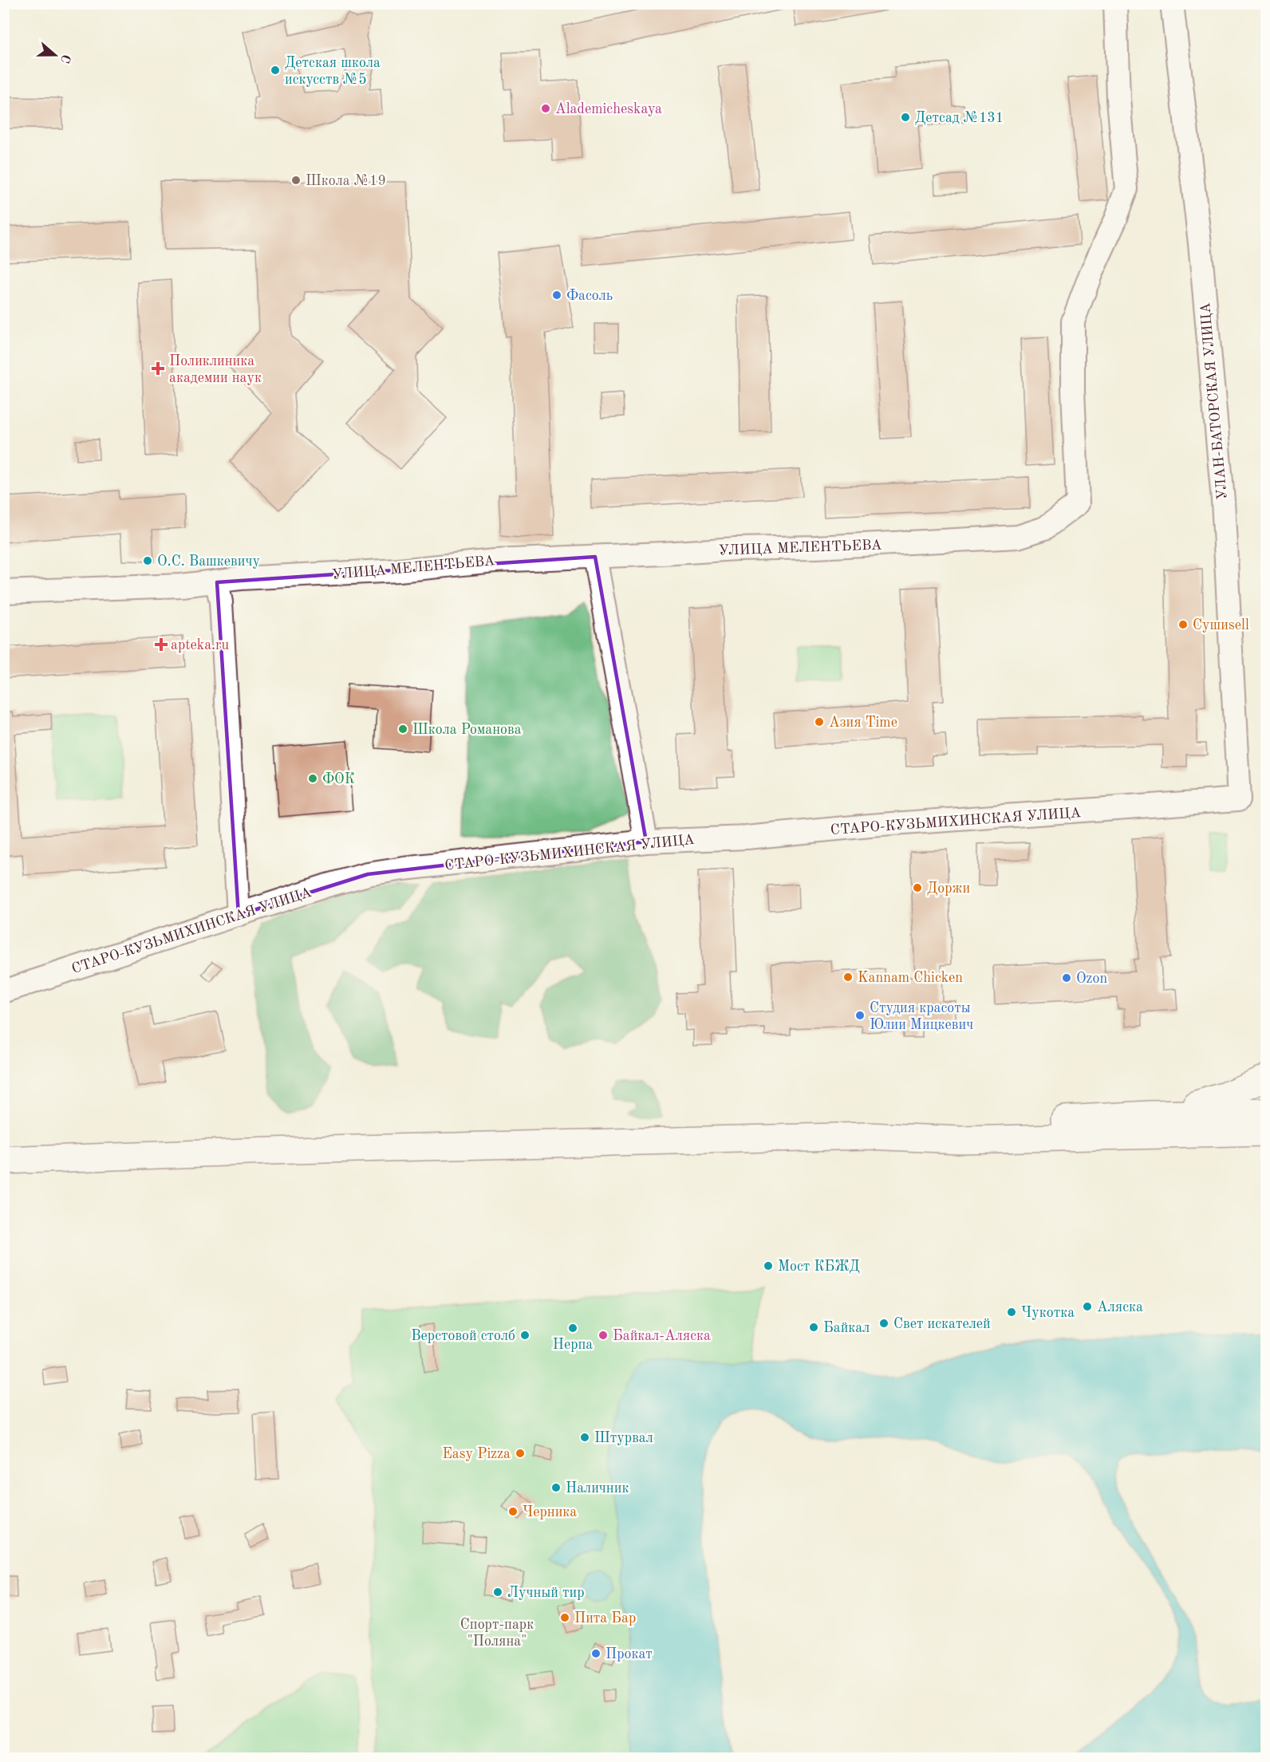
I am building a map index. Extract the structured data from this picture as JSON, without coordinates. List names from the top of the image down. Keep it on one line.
{"streets":{"street":["УЛАН-БАТОРСКАЯ УЛИЦА","УЛИЦА МЕЛЕНТЬЕВА","СТАРО-КУЗЬМИХИНСКАЯ УЛИЦА"]},"crossings":[["УЛАН-БАТОРСКАЯ УЛИЦА","СТАРО-КУЗЬМИХИНСКАЯ УЛИЦА"]],"parks":["Спорт-парк \"Поляна\""],"places":{"other":["Детская школа искусств №5","Alademicheskaya","Детсад №131","Школа №19","Фасоль","О.С. Вашкевичу","Сушиsell","Азия Time","Школа Романова","ФОК","Доржи","Kannam Chicken","Ozon","Студия красоты Юлии Мицкевич","Мост КБЖД","Аляска","Чукотка","Свет искателей","Байкал","Нерпа","Верстовой столб","Байкал-Аляска","Штурвал","Easy Pizza","Наличник","Черника","Лучный тир","Пита Бар","Прокат"],"health":["Поликлиника академии наук","apteka.ru"]},"north":"right"}
